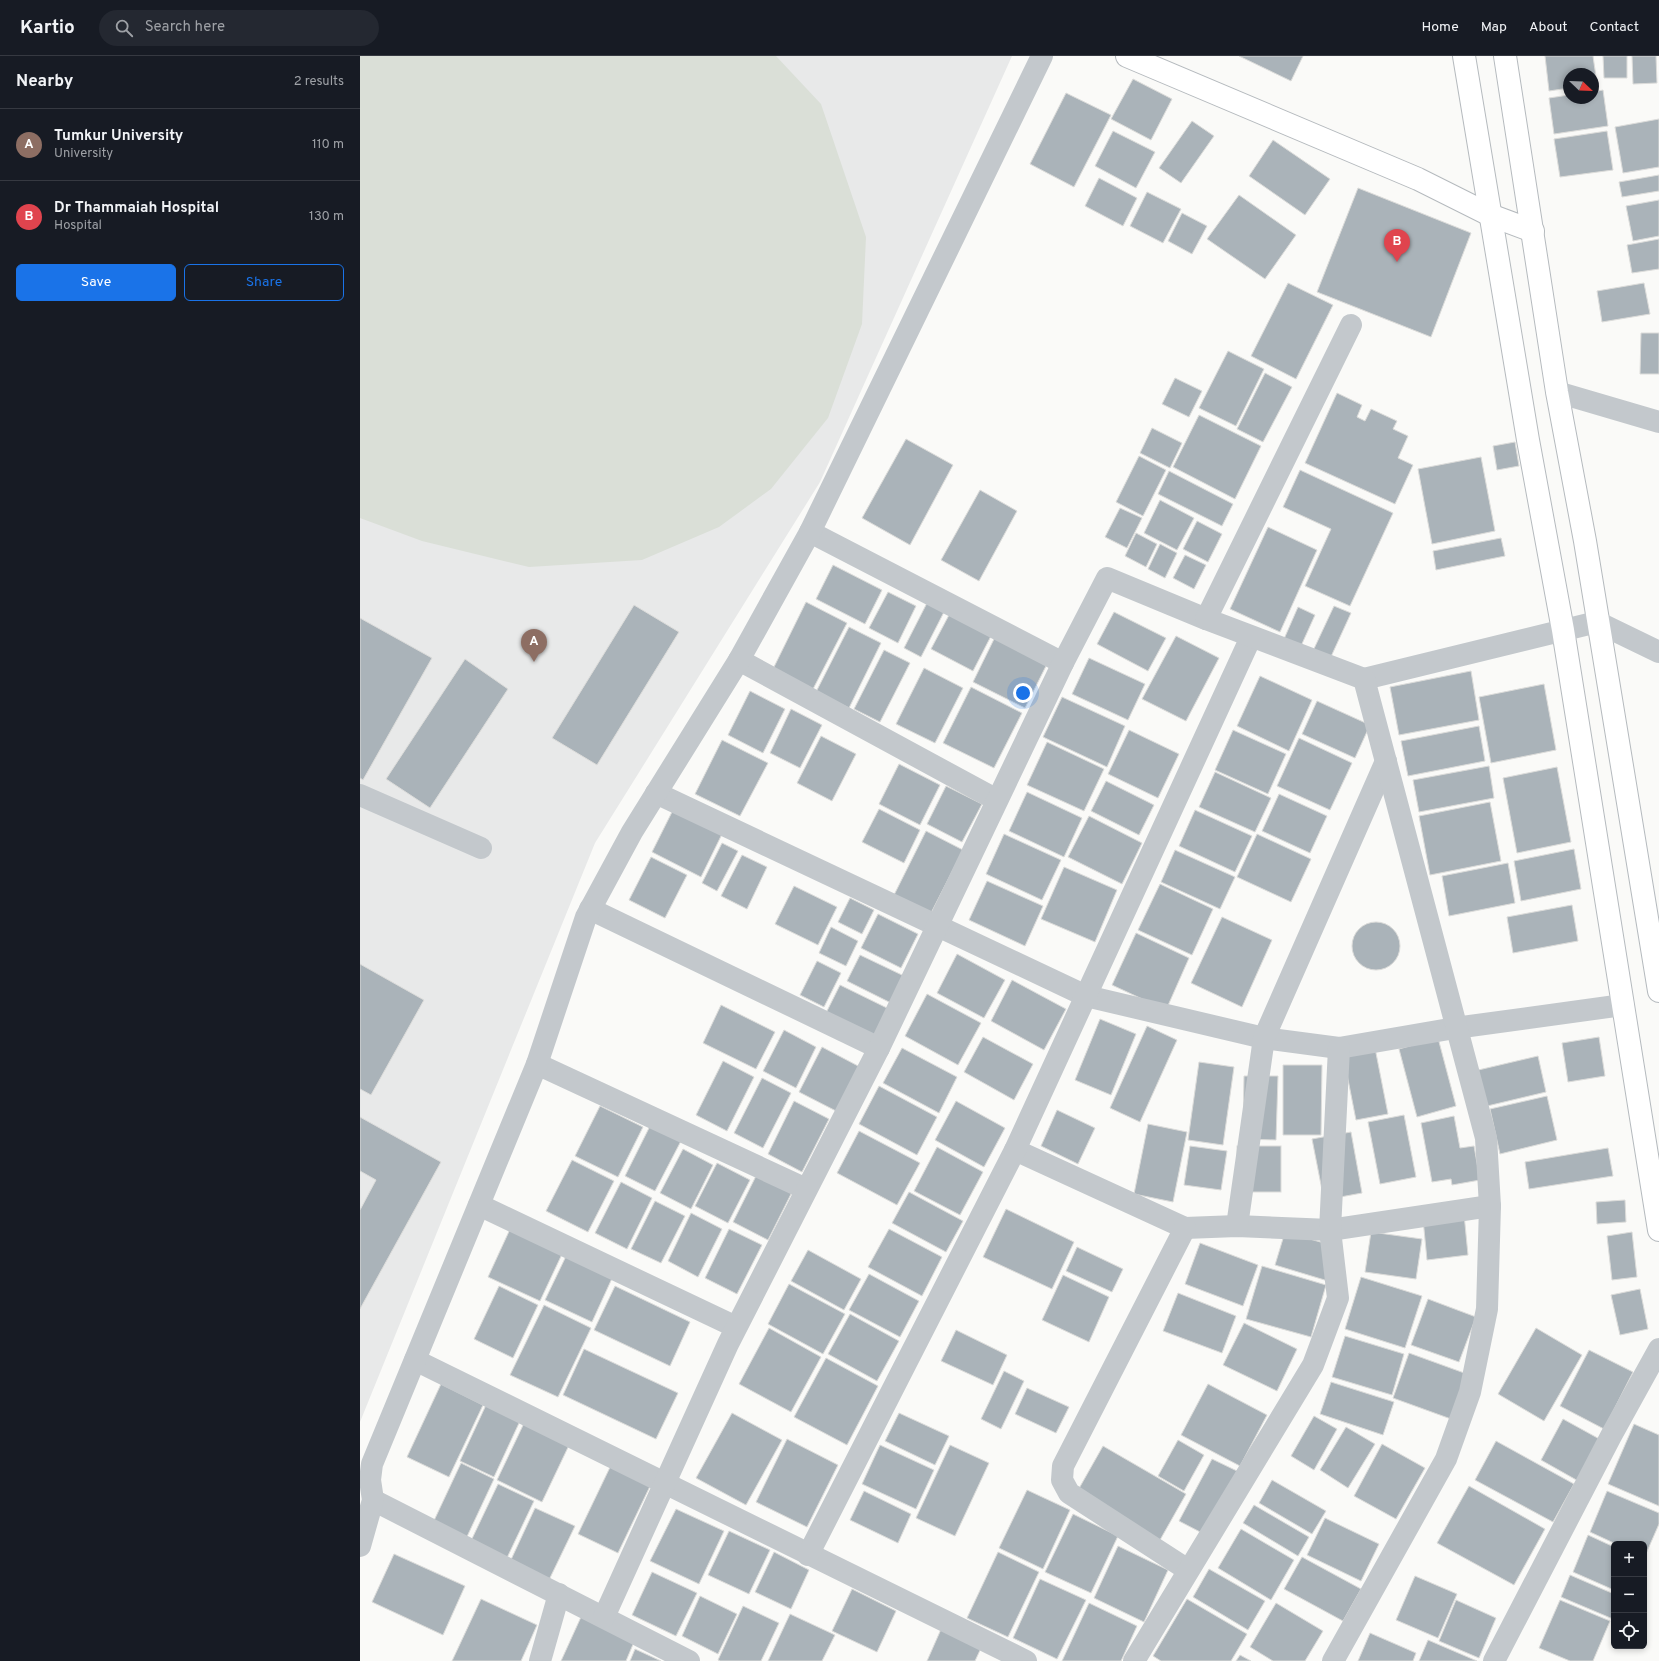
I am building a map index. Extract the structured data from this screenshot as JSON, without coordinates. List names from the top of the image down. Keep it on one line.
{"north":"bottom right","page":{"header":"Kartio","search":"Search here","nav":["Home","Map","About","Contact"],"heading":["Nearby","2 results"],"list":[{"mark":"A","name":"Tumkur University","note":"University","value":"110 m"},{"mark":"B","name":"Dr Thammaiah Hospital","note":"Hospital","value":"130 m"}],"pins":["B","A"],"buttons":["Save","Share"],"map_buttons":["+","−"]}}
